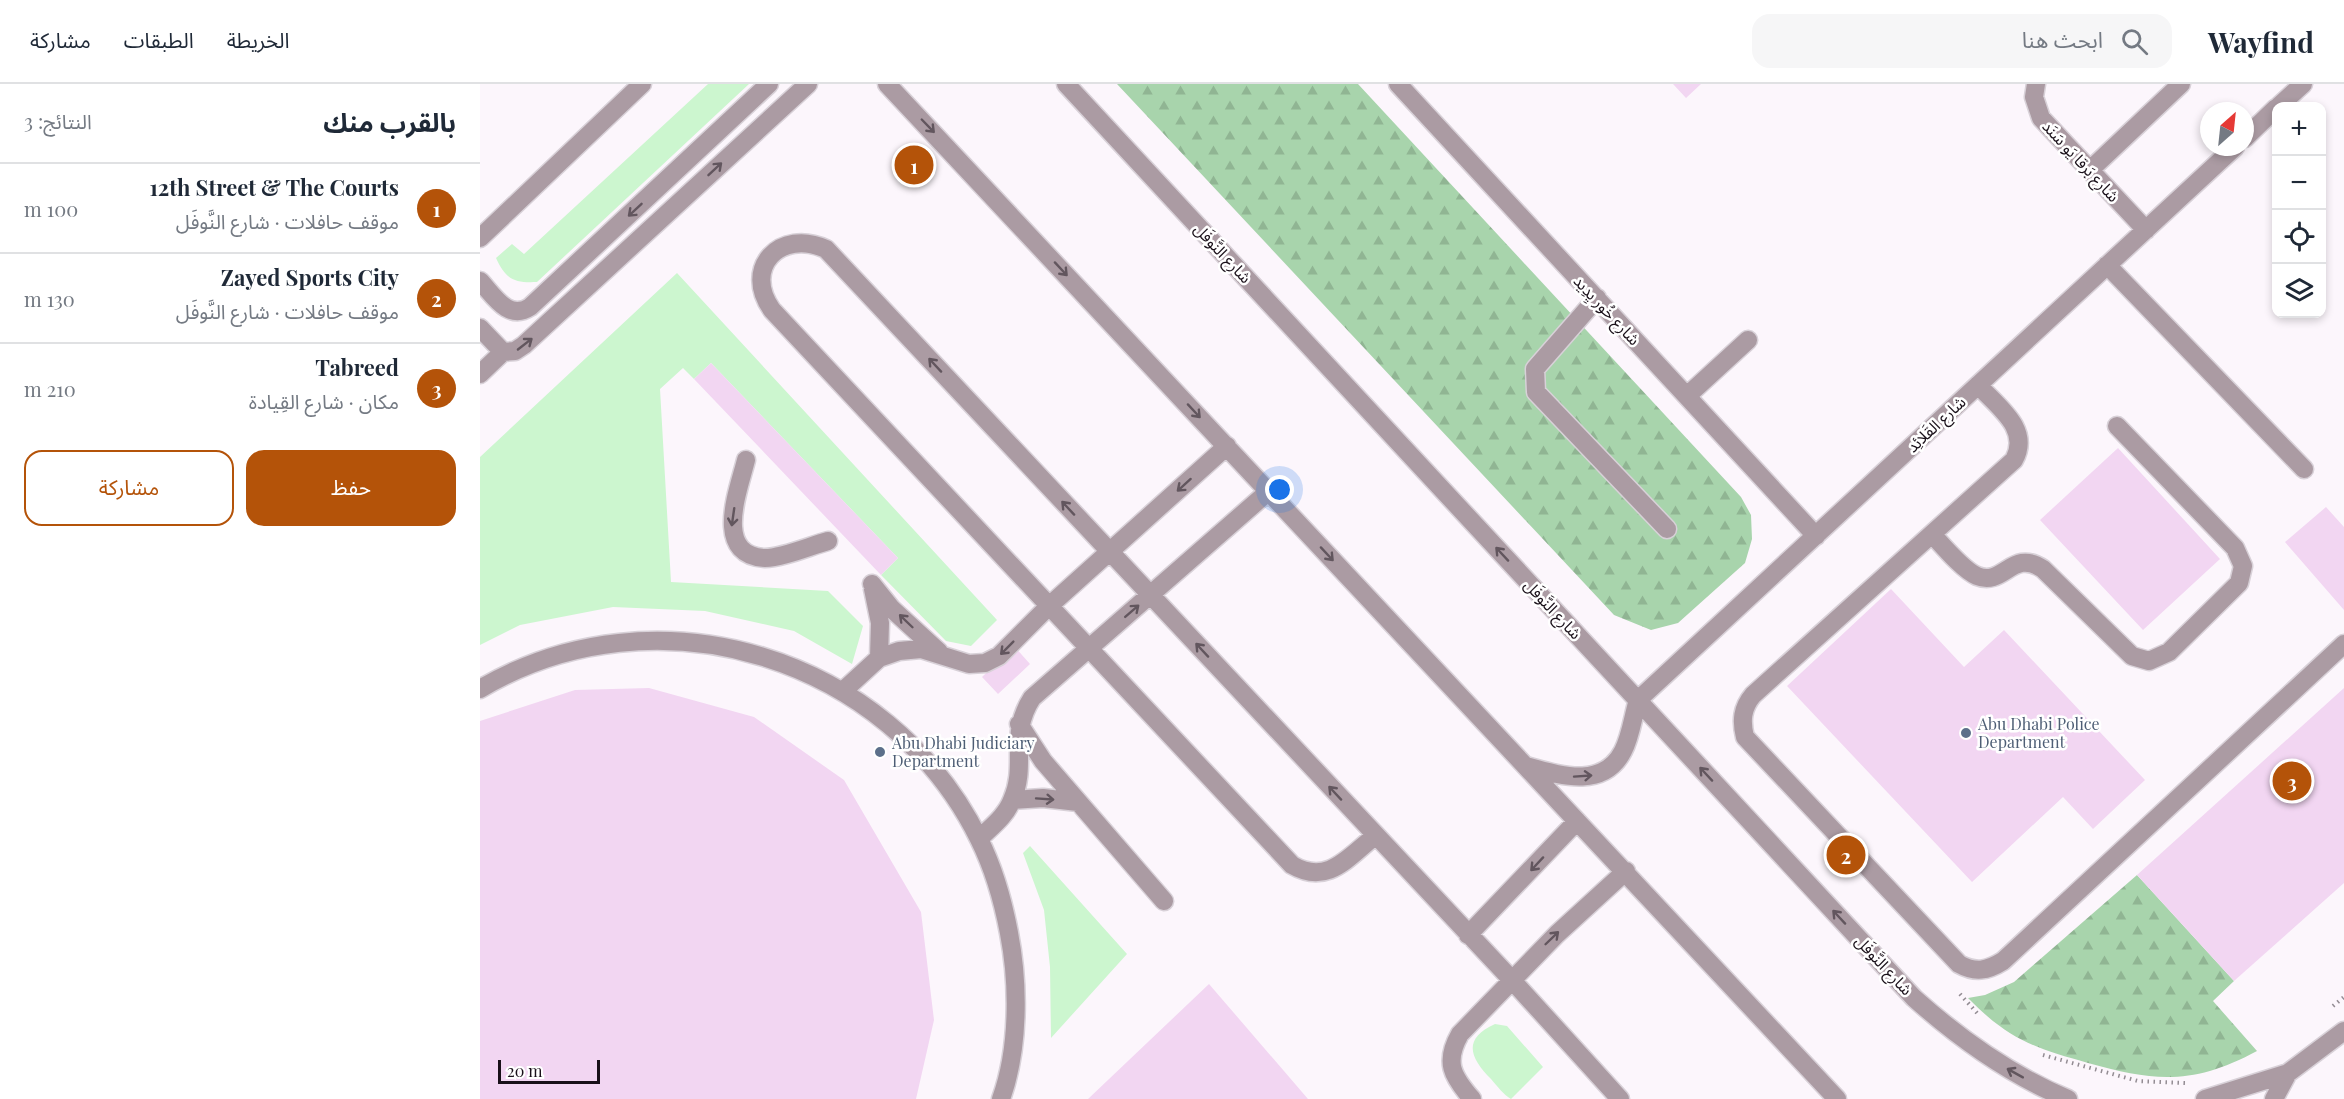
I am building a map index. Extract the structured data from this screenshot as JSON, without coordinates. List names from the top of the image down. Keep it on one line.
{"streets":{"street":["شارع بَرقا يَو سَنَد","شارع النَّوفَل","شارع خُور يِدِيد","شارع القَلائِد"]},"crossings":[["شارع بَرقا يَو سَنَد","شارع القَلائِد"],["شارع النَّوفَل","شارع القَلائِد"],["شارع خُور يِدِيد","شارع القَلائِد"]],"places":["Abu Dhabi Police Department","Abu Dhabi Judiciary Department"],"scale_bar":"20 m","north":"top right","page":{"header":"Wayfind","search":"ابحث هنا","nav":["الخريطة","الطبقات","مشاركة"],"heading":["بالقرب منك","النتائج: 3"],"map_buttons":["+","−"],"pins":["1","3","2"],"list":[{"mark":"1","name":"12th Street & The Courts","note":"موقف حافلات · شارع النَّوفَل","value":"100 m"},{"mark":"2","name":"Zayed Sports City","note":"موقف حافلات · شارع النَّوفَل","value":"130 m"},{"mark":"3","name":"Tabreed","note":"مكان · شارع القِيادة","value":"210 m"}],"buttons":["حفظ","مشاركة"],"scale":"20 m"}}
